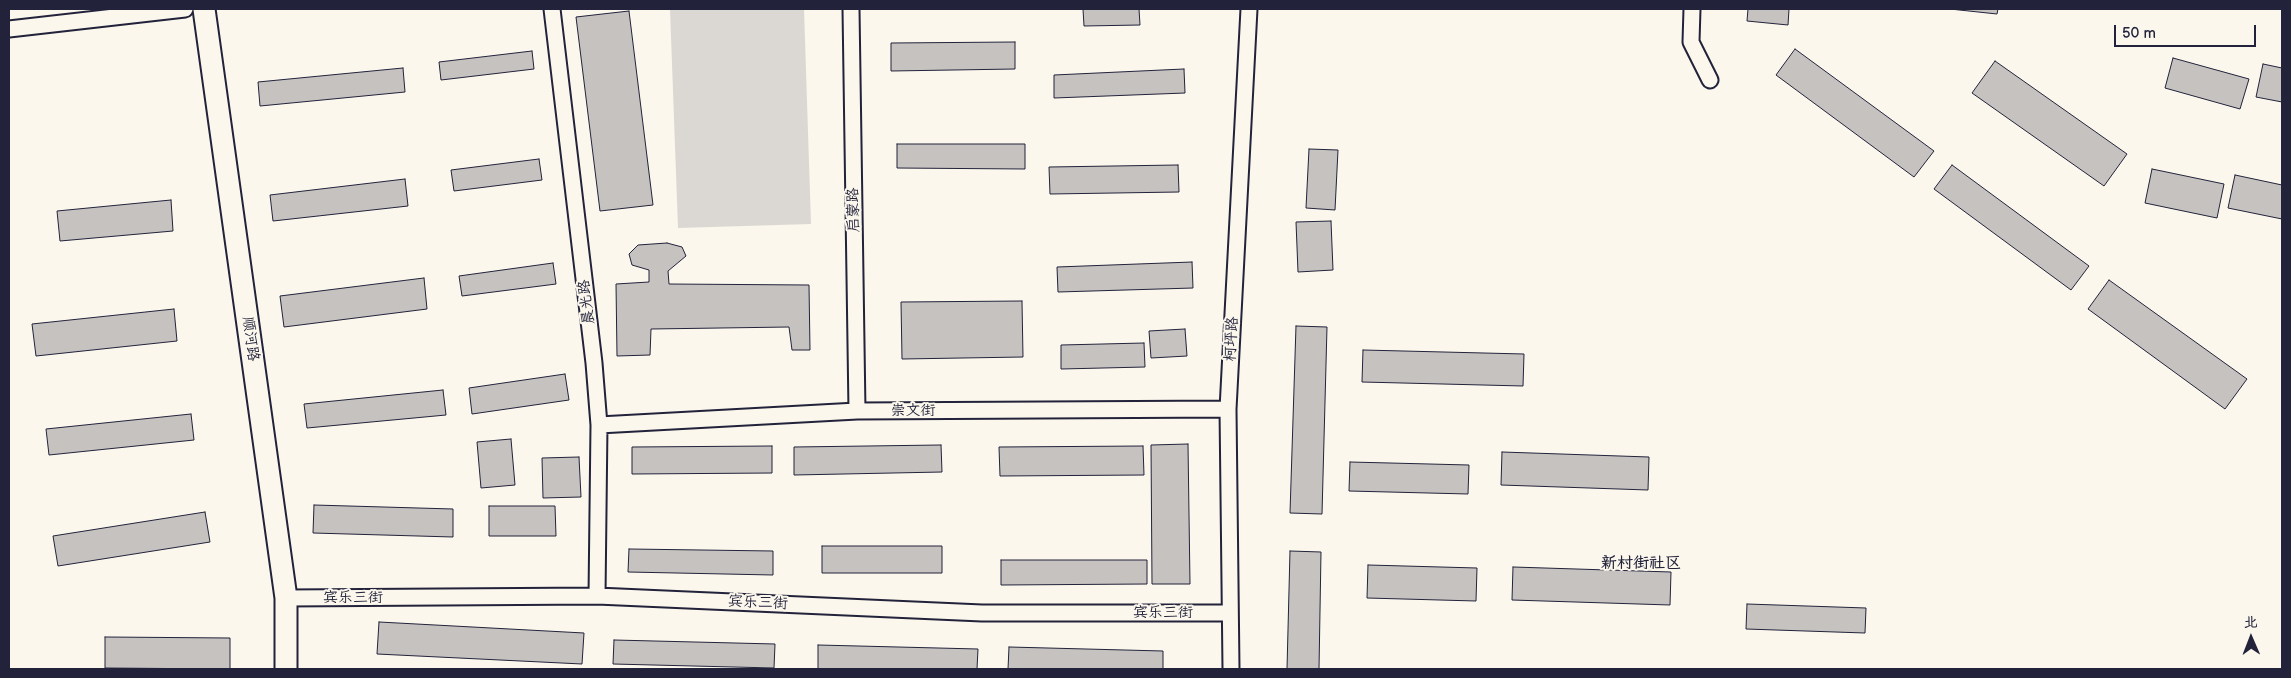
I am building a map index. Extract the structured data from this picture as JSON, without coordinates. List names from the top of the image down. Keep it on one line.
{"streets":{"street":["启蒙路","晨光路","顺河路","柯坪路","崇文街","宾乐三街"]},"crossings":[["启蒙路","崇文街"],["晨光路","崇文街"],["晨光路","宾乐三街"],["顺河路","宾乐三街"],["柯坪路","崇文街"],["柯坪路","宾乐三街"]],"districts":["新村街社区"],"scale_bar":"50 m","north":"top"}
